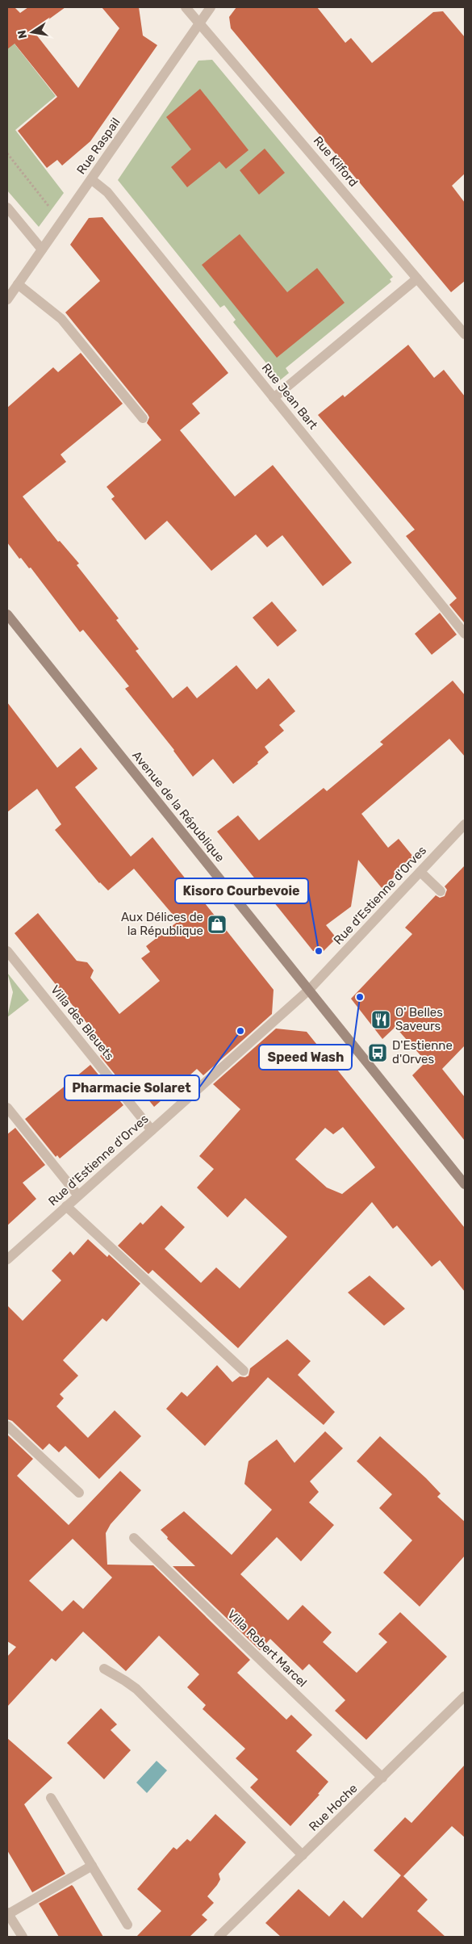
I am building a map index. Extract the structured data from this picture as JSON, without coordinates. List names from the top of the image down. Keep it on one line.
{"streets":{"street":["Rue Raspail","Rue Kilford","Rue Jean Bart","Avenue de la République","Rue d'Estienne d'Orves","Villa des Bleuets","Villa Robert Marcel","Rue Hoche"]},"crossings":[["Rue Raspail","Rue Kilford"],["Rue Raspail","Rue Jean Bart"],["Avenue de la République","Rue d'Estienne d'Orves"],["Rue d'Estienne d'Orves","Villa des Bleuets"],["Villa Robert Marcel","Rue Hoche"]],"places":{"shop":["Aux Délices de la République"],"other":["Kisoro Courbevoie","Speed Wash","Pharmacie Solaret"],"restaurant":["O' Belles Saveurs"],"bus stop":["D'Estienne d'Orves"]},"north":"left"}
